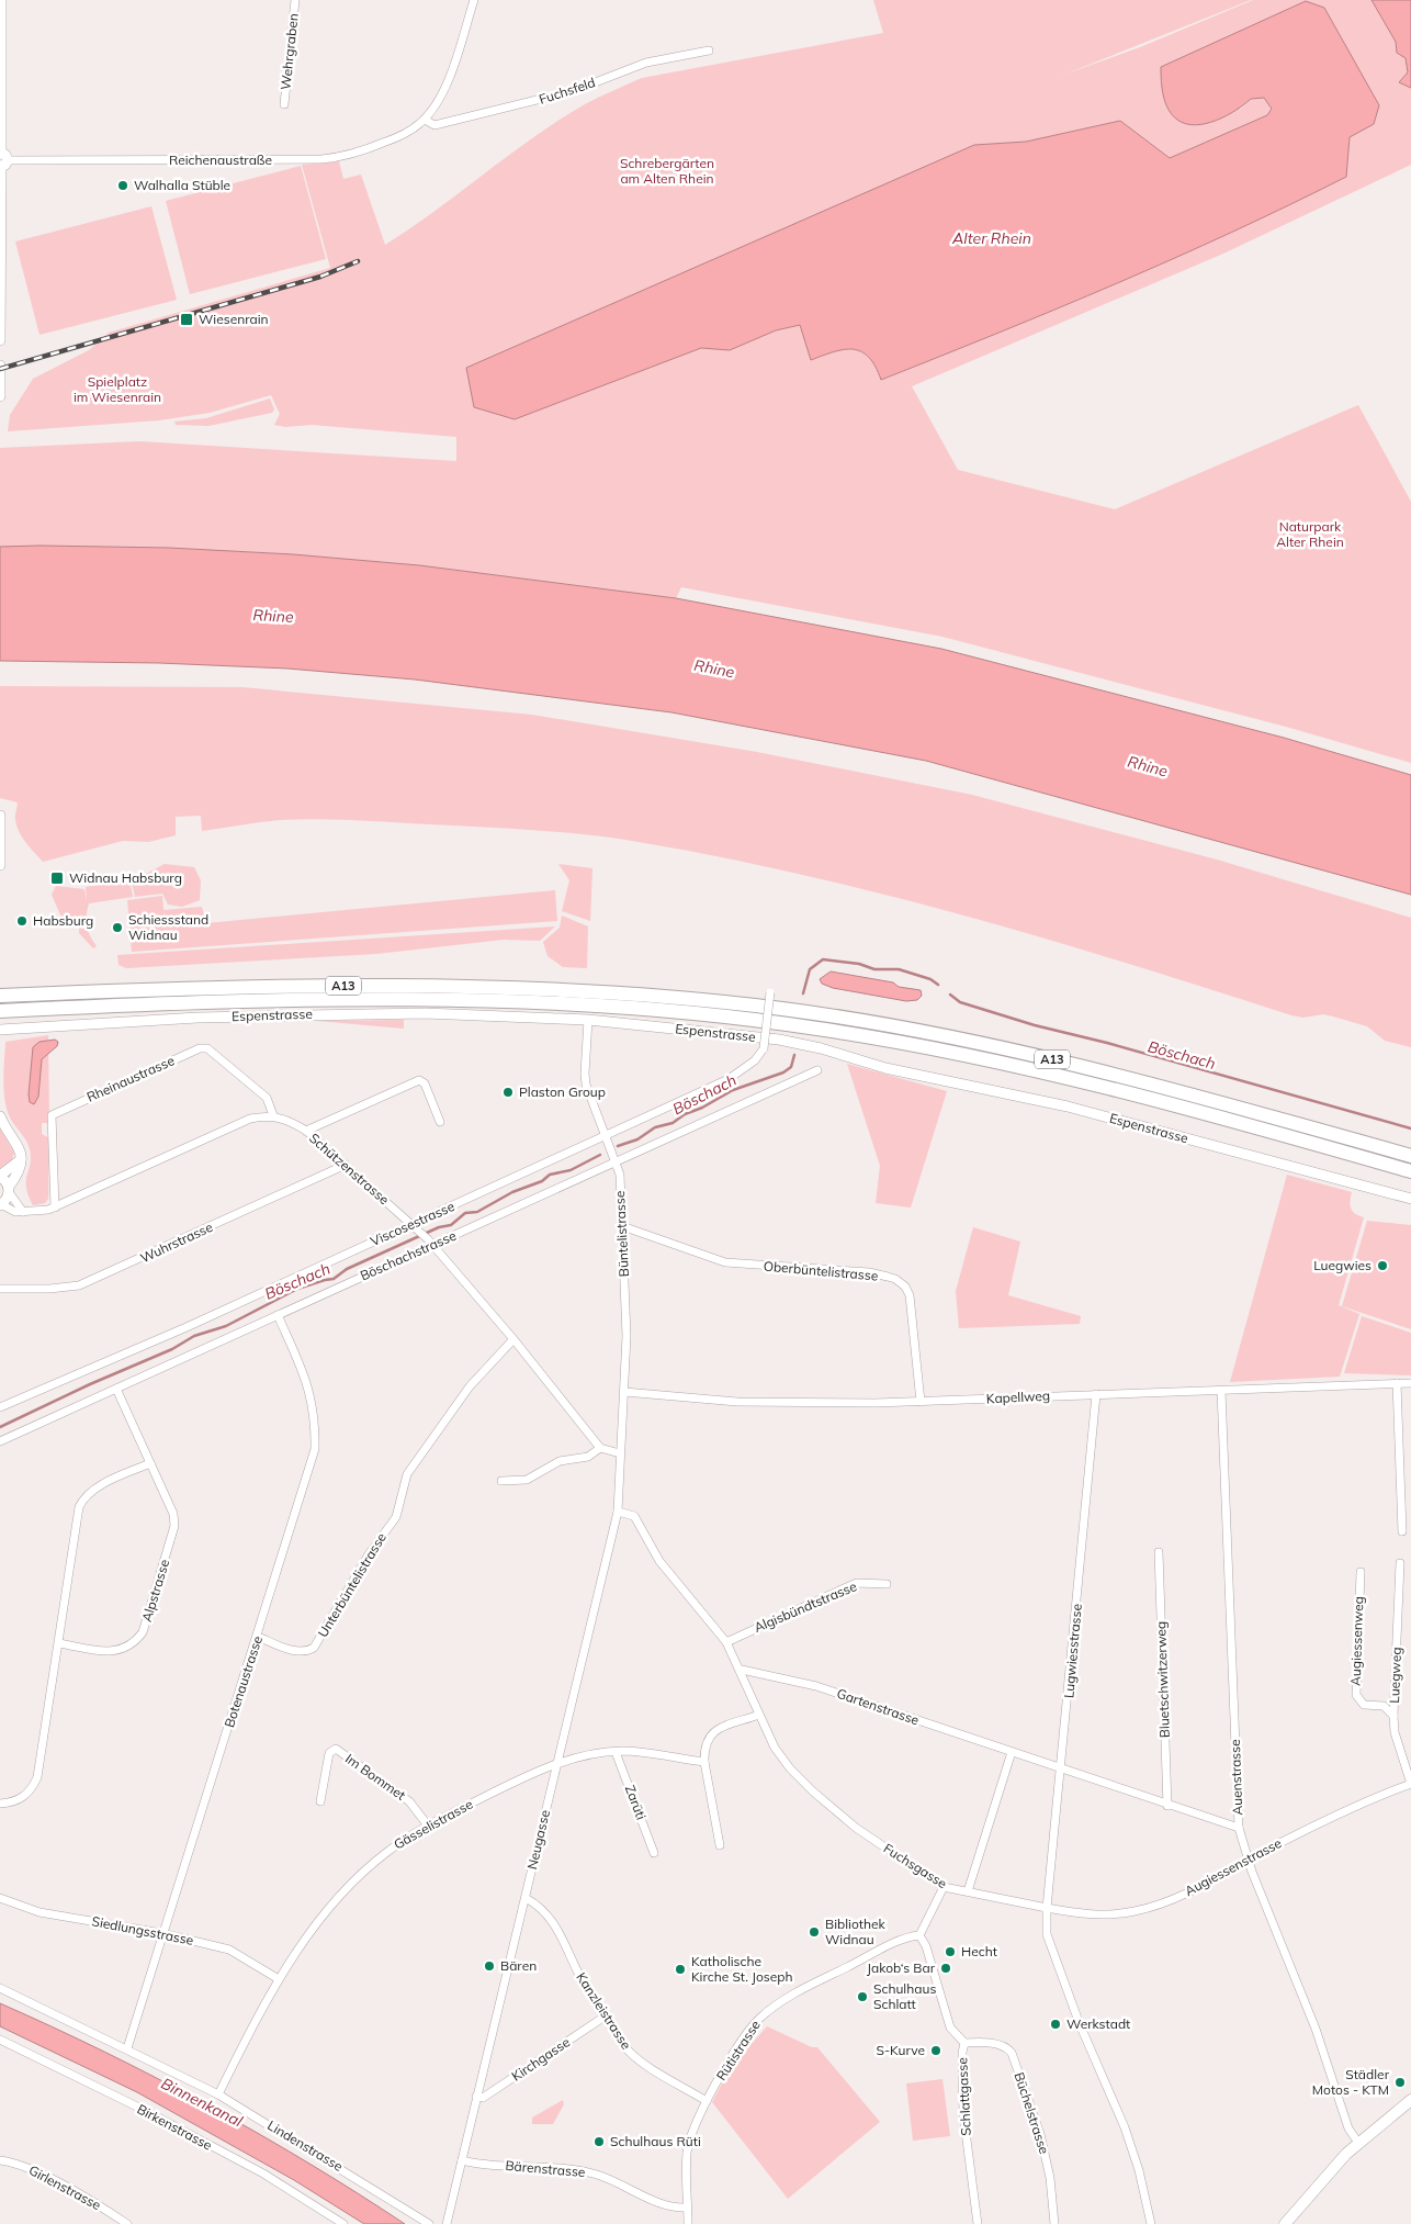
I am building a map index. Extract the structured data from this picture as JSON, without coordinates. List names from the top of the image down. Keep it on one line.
{"streets":{"highway":["A13"],"street":["Wehrgraben","Fuchsfeld","Reichenaustraße","Espenstrasse","Rheinaustrasse","Schützenstrasse","Viscosestrasse","Büntelistrasse","Wuhrstrasse","Böschachstrasse","Oberbüntelistrasse","Kapellweg","Unterbüntelistrasse","Alpstrasse","Algisbündtstrasse","Augiessenweg","Lugwiesstrasse","Luegweg","Bluetschwitzerweg","Botenaustrasse","Gartenstrasse","Im Bommet","Auenstrasse","Zarüti","Gässelistrasse","Neugasse","Fuchsgasse","Augiessenstrasse","Siedlungsstrasse","Kanzleistrasse","Rütistrasse","Kirchgasse","Schlattgasse","Büchelstrasse","Birkenstrasse","Lindenstrasse","Bärenstrasse","Girlenstrasse"]},"crossings":[["Fuchsfeld","Reichenaustraße"],["Espenstrasse","Büntelistrasse"],["Rheinaustrasse","Schützenstrasse"],["Schützenstrasse","Viscosestrasse"],["Schützenstrasse","Wuhrstrasse"],["Schützenstrasse","Böschachstrasse"],["Schützenstrasse","Unterbüntelistrasse"],["Viscosestrasse","Büntelistrasse"],["Büntelistrasse","Böschachstrasse"],["Büntelistrasse","Oberbüntelistrasse"],["Büntelistrasse","Kapellweg"],["Büntelistrasse","Neugasse"],["Böschachstrasse","Alpstrasse"],["Böschachstrasse","Botenaustrasse"],["Oberbüntelistrasse","Kapellweg"],["Kapellweg","Lugwiesstrasse"],["Kapellweg","Auenstrasse"],["Unterbüntelistrasse","Botenaustrasse"],["Algisbündtstrasse","Fuchsgasse"],["Augiessenweg","Luegweg"],["Lugwiesstrasse","Gartenstrasse"],["Lugwiesstrasse","Fuchsgasse"],["Lugwiesstrasse","Augiessenstrasse"],["Luegweg","Augiessenstrasse"],["Bluetschwitzerweg","Gartenstrasse"],["Botenaustrasse","Siedlungsstrasse"],["Botenaustrasse","Lindenstrasse"],["Gartenstrasse","Auenstrasse"],["Gartenstrasse","Fuchsgasse"],["Im Bommet","Gässelistrasse"],["Auenstrasse","Augiessenstrasse"],["Zarüti","Gässelistrasse"],["Gässelistrasse","Neugasse"],["Gässelistrasse","Siedlungsstrasse"],["Gässelistrasse","Lindenstrasse"],["Neugasse","Fuchsgasse"],["Neugasse","Kanzleistrasse"],["Neugasse","Kirchgasse"],["Neugasse","Bärenstrasse"],["Fuchsgasse","Augiessenstrasse"],["Kanzleistrasse","Rütistrasse"],["Kanzleistrasse","Kirchgasse"],["Rütistrasse","Schlattgasse"],["Rütistrasse","Bärenstrasse"],["Schlattgasse","Büchelstrasse"]],"water":["Alter Rhein","Rhine","Böschach","Binnenkanal"],"parks":["Schrebergärten am Alten Rhein","Spielplatz im Wiesenrain","Naturpark Alter Rhein"],"places":{"other":["Walhalla Stüble","Habsburg","Schiessstand Widnau","Plaston Group","Luegwies","Bibliothek Widnau","Hecht","Bären","Jakob‘s Bar","Katholische Kirche St. Joseph","Schulhaus Schlatt","Werkstadt","S-Kurve","Städler Motos - KTM","Schulhaus Rüti"],"transit":["Wiesenrain","Widnau Habsburg"]}}
